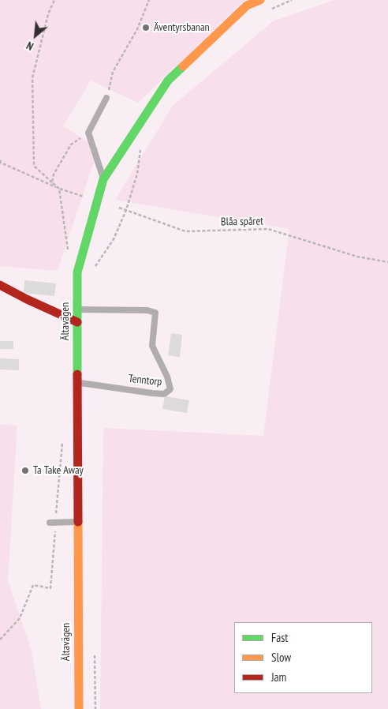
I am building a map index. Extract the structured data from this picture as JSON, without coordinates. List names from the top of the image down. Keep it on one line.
{"streets":{"main road":["Ältavägen"],"lane":["Tenntorp"],"path":["Blåa spåret"]},"crossings":[["Ältavägen","Tenntorp"]],"places":["Äventyrsbanan","Ta Take Away"],"legend":["Fast","Slow","Jam"],"north":"bottom left"}
